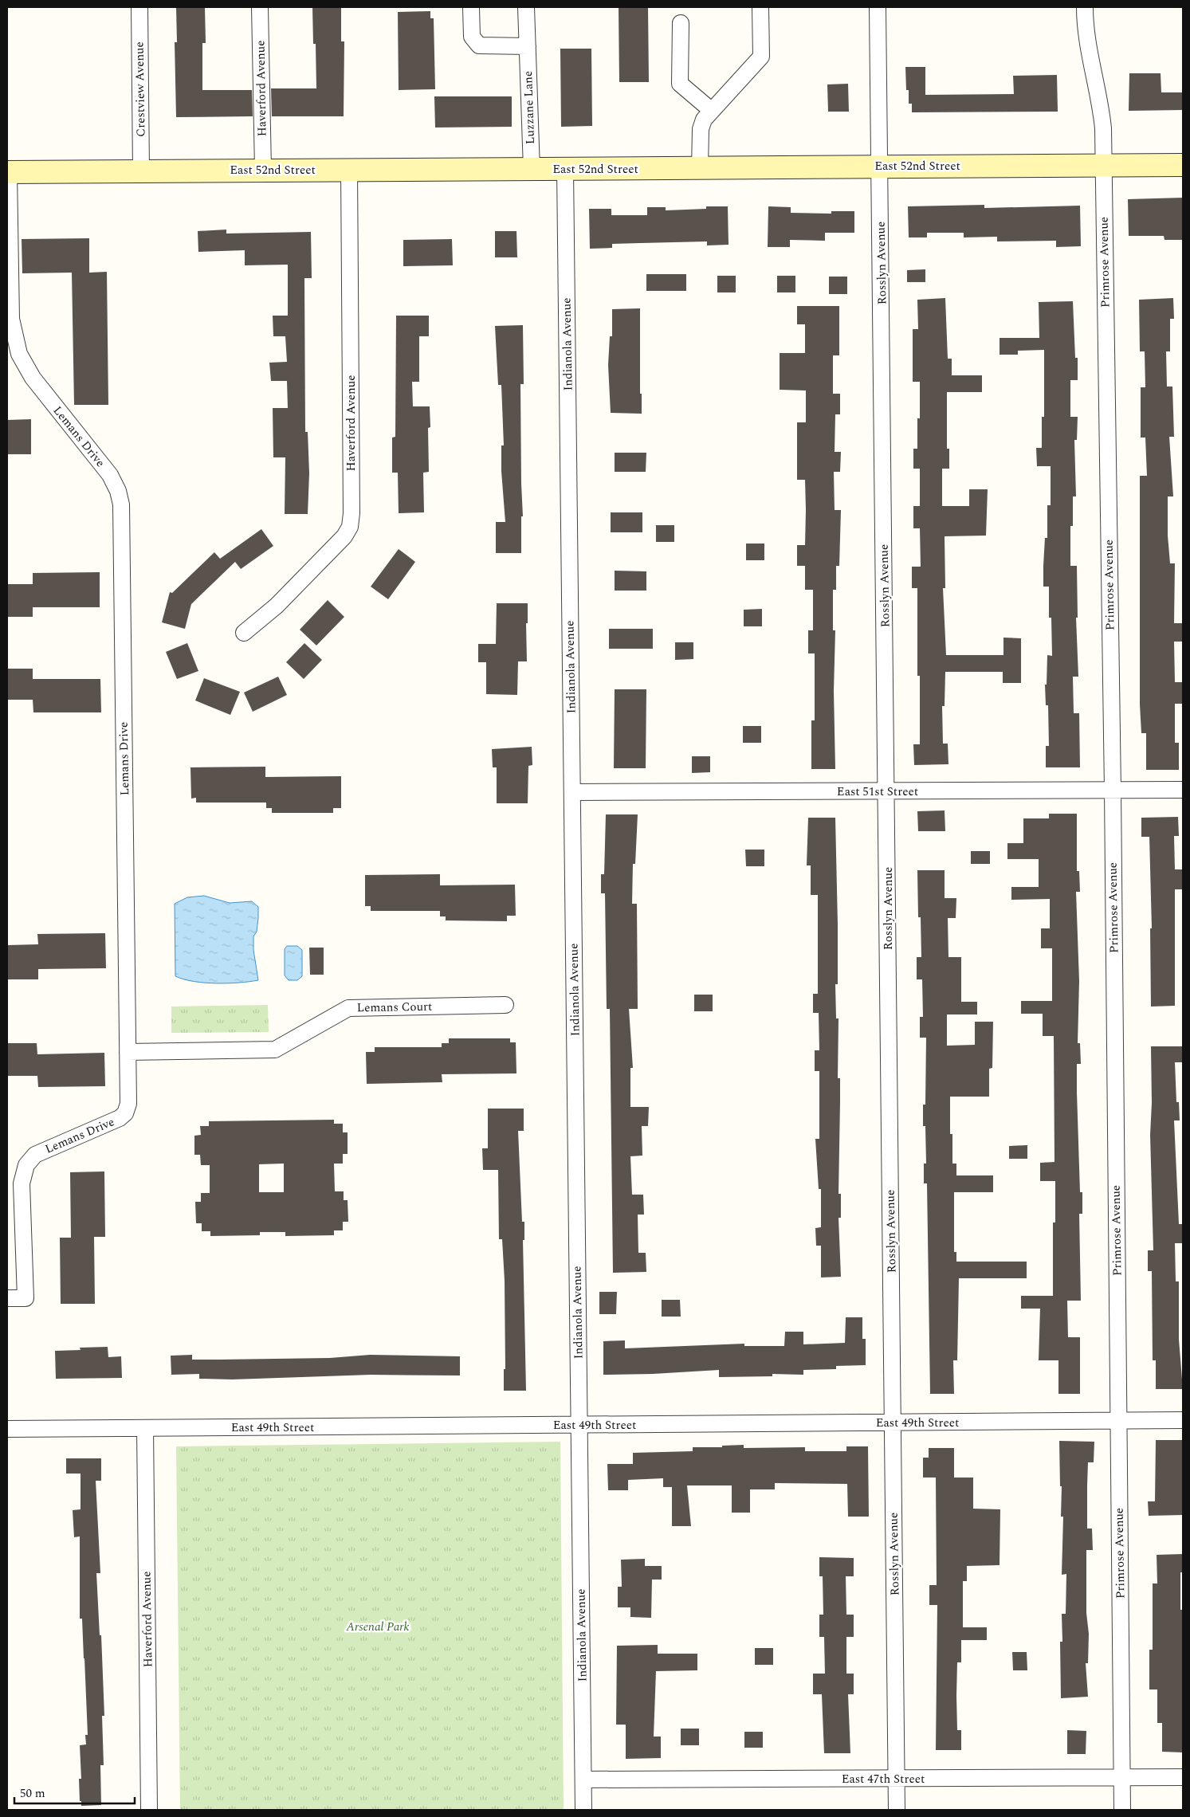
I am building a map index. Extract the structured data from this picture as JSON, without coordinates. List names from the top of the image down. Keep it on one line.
{"streets":{"street":["Haverford Avenue","Crestview Avenue","Luzzane Lane","East 52nd Street","Primrose Avenue","Rosslyn Avenue","Indianola Avenue","Lemans Drive","East 51st Street","Lemans Court","East 49th Street","East 47th Street"]},"crossings":[["Haverford Avenue","East 52nd Street"],["Haverford Avenue","East 49th Street"],["Crestview Avenue","East 52nd Street"],["Luzzane Lane","East 52nd Street"],["East 52nd Street","Primrose Avenue"],["East 52nd Street","Rosslyn Avenue"],["East 52nd Street","Indianola Avenue"],["East 52nd Street","Lemans Drive"],["Primrose Avenue","East 51st Street"],["Primrose Avenue","East 49th Street"],["Primrose Avenue","East 47th Street"],["Rosslyn Avenue","East 51st Street"],["Rosslyn Avenue","East 49th Street"],["Rosslyn Avenue","East 47th Street"],["Indianola Avenue","East 51st Street"],["Indianola Avenue","East 49th Street"],["Indianola Avenue","East 47th Street"],["Lemans Drive","Lemans Court"]],"parks":["Arsenal Park"],"scale_bar":"50 m"}
